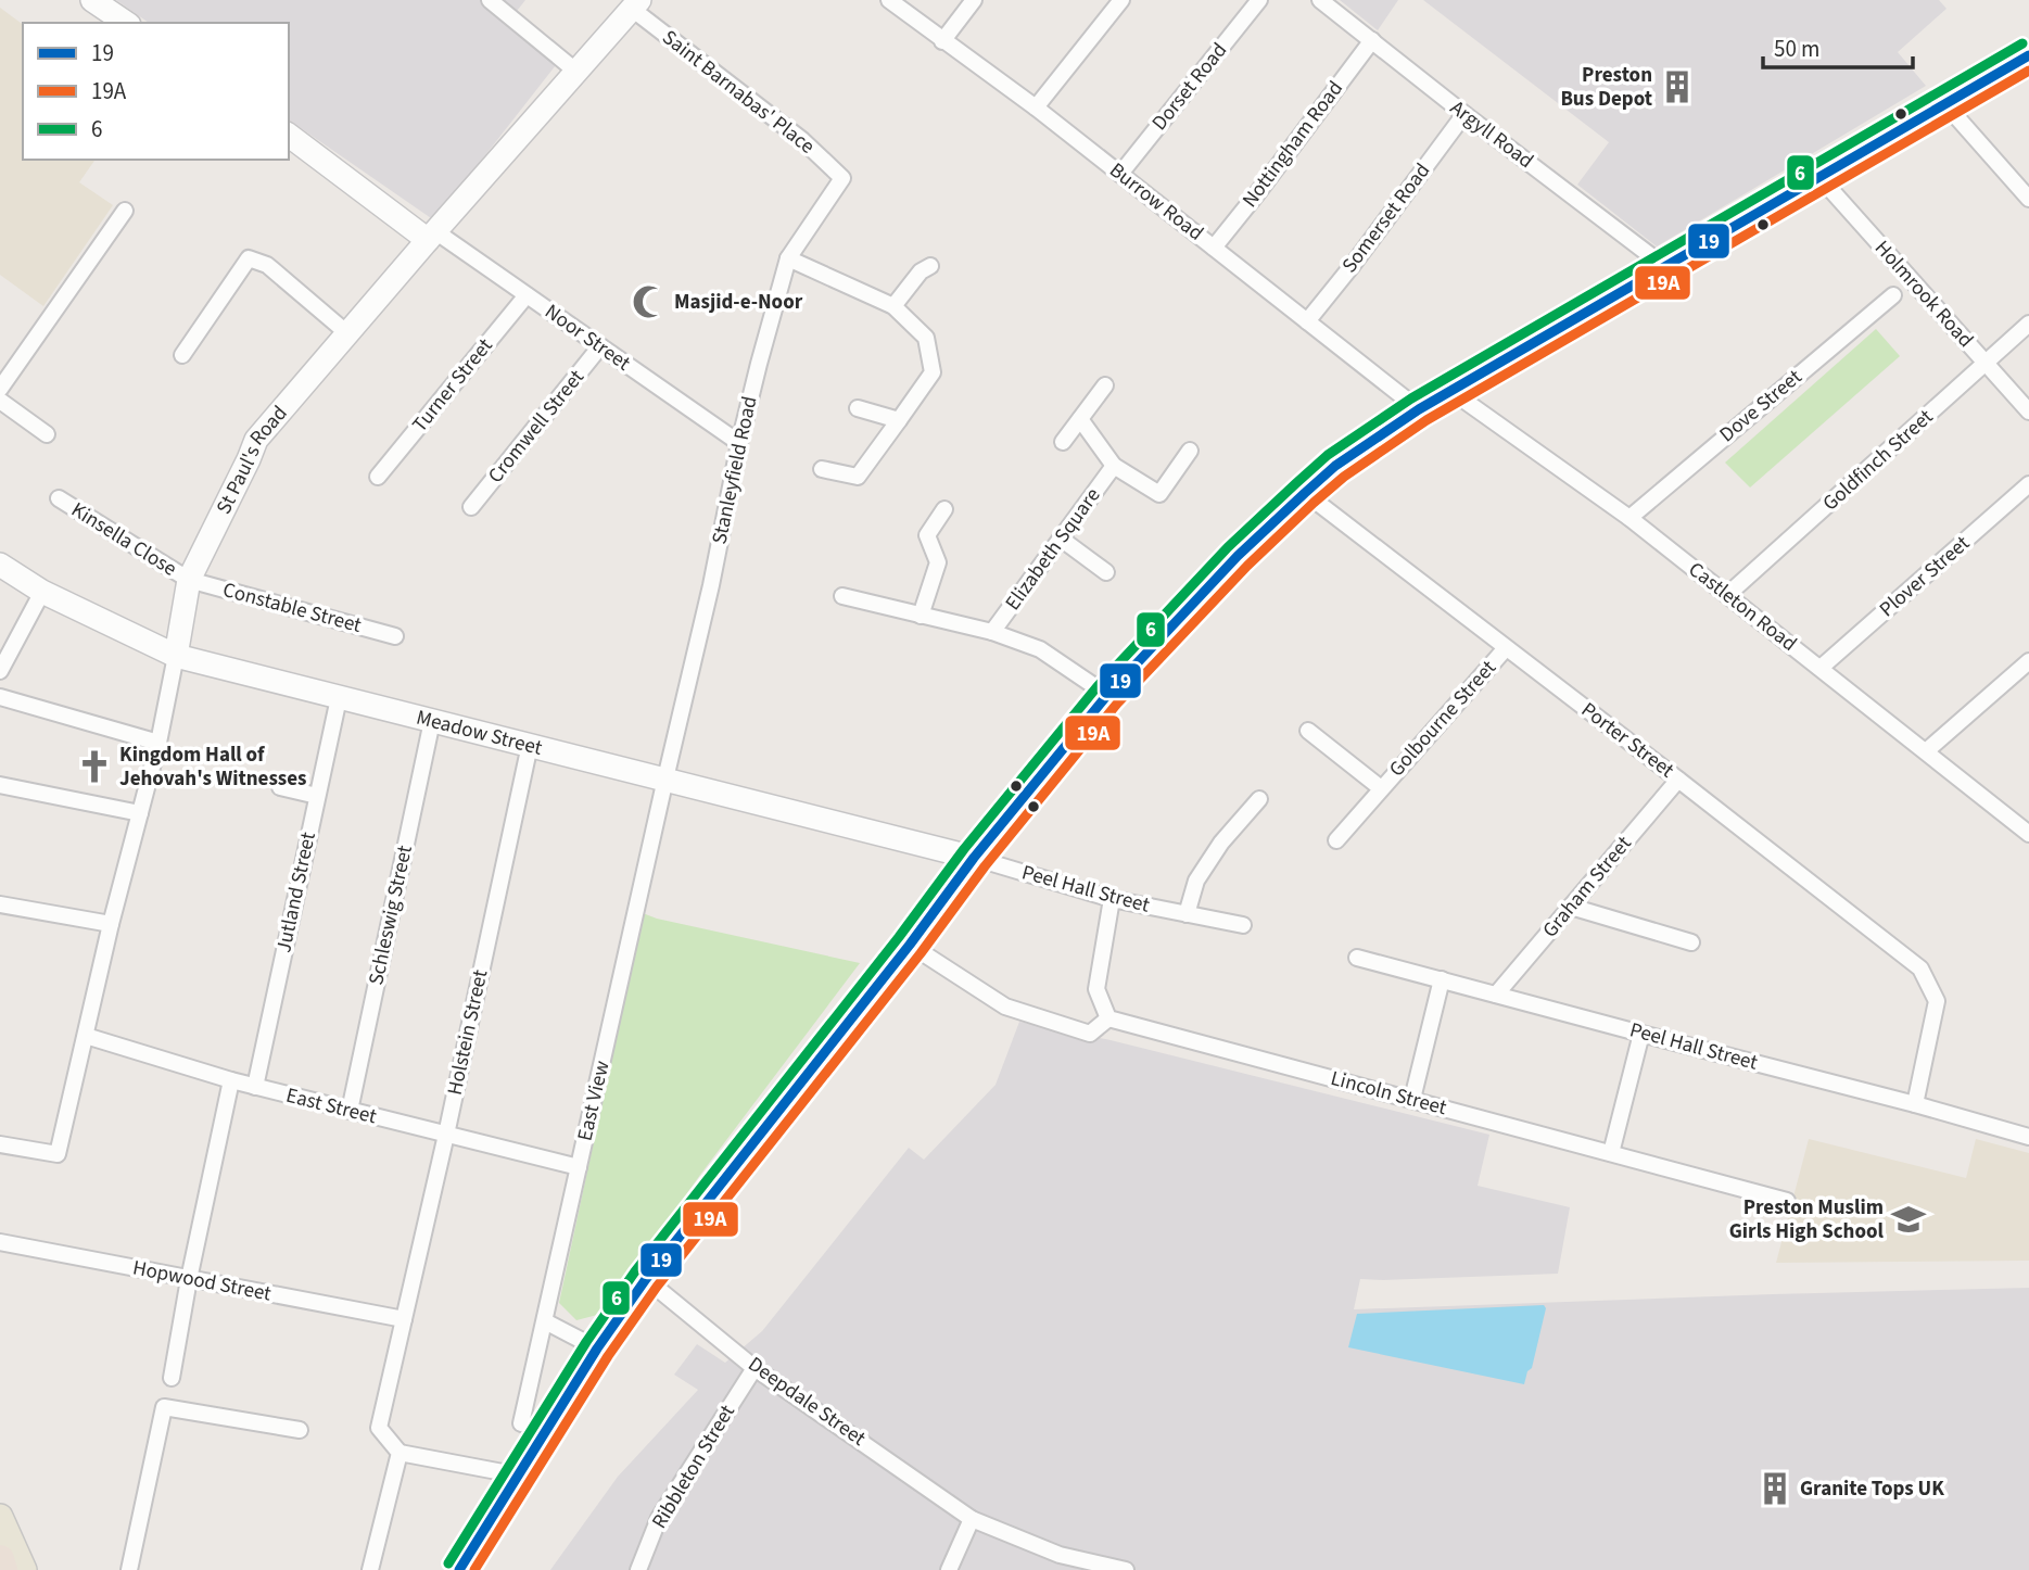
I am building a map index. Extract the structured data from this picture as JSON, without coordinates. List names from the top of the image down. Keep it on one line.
{"streets":{"street":["Dorset Road","Saint Barnabas' Place","Argyll Road","Nottingham Road","Burrow Road","Somerset Road","Holmrook Road","Noor Street","Turner Street","Dove Street","Cromwell Street","Goldfinch Street","St Paul's Road","Stanleyfield Road","Kinsella Close","Elizabeth Square","Plover Street","Castleton Road","Constable Street","Golbourne Street","Meadow Street","Porter Street","Graham Street","Peel Hall Street","Jutland Street","Schleswig Street","Holstein Street","Lincoln Street","East View","East Street","Hopwood Street","Deepdale Street","Ribbleton Street"]},"crossings":[["Dorset Road","Burrow Road"],["Saint Barnabas' Place","St Paul's Road"],["Saint Barnabas' Place","Stanleyfield Road"],["Argyll Road","Nottingham Road"],["Argyll Road","Somerset Road"],["Nottingham Road","Burrow Road"],["Burrow Road","Somerset Road"],["Holmrook Road","Goldfinch Street"],["Noor Street","Turner Street"],["Noor Street","Cromwell Street"],["Noor Street","St Paul's Road"],["Noor Street","Stanleyfield Road"],["Dove Street","Castleton Road"],["Goldfinch Street","Castleton Road"],["St Paul's Road","Kinsella Close"],["St Paul's Road","Constable Street"],["St Paul's Road","Meadow Street"],["St Paul's Road","East Street"],["Stanleyfield Road","Meadow Street"],["Stanleyfield Road","East View"],["Kinsella Close","Constable Street"],["Plover Street","Castleton Road"],["Golbourne Street","Porter Street"],["Meadow Street","Peel Hall Street"],["Meadow Street","Jutland Street"],["Meadow Street","Schleswig Street"],["Meadow Street","Holstein Street"],["Meadow Street","East View"],["Porter Street","Graham Street"],["Porter Street","Peel Hall Street"],["Graham Street","Peel Hall Street"],["Jutland Street","East Street"],["Schleswig Street","East Street"],["Holstein Street","East Street"],["Holstein Street","Hopwood Street"],["East View","East Street"],["Deepdale Street","Ribbleton Street"]],"places":{"building":["Preston Bus Depot","Granite Tops UK"],"mosque":["Masjid-e-Noor"],"church":["Kingdom Hall of Jehovah's Witnesses"],"school or university":["Preston Muslim Girls High School"]},"lines":["transit line 6","transit line 19","transit line 19A"],"legend":["19","19A","6"],"scale_bar":"50 m"}
